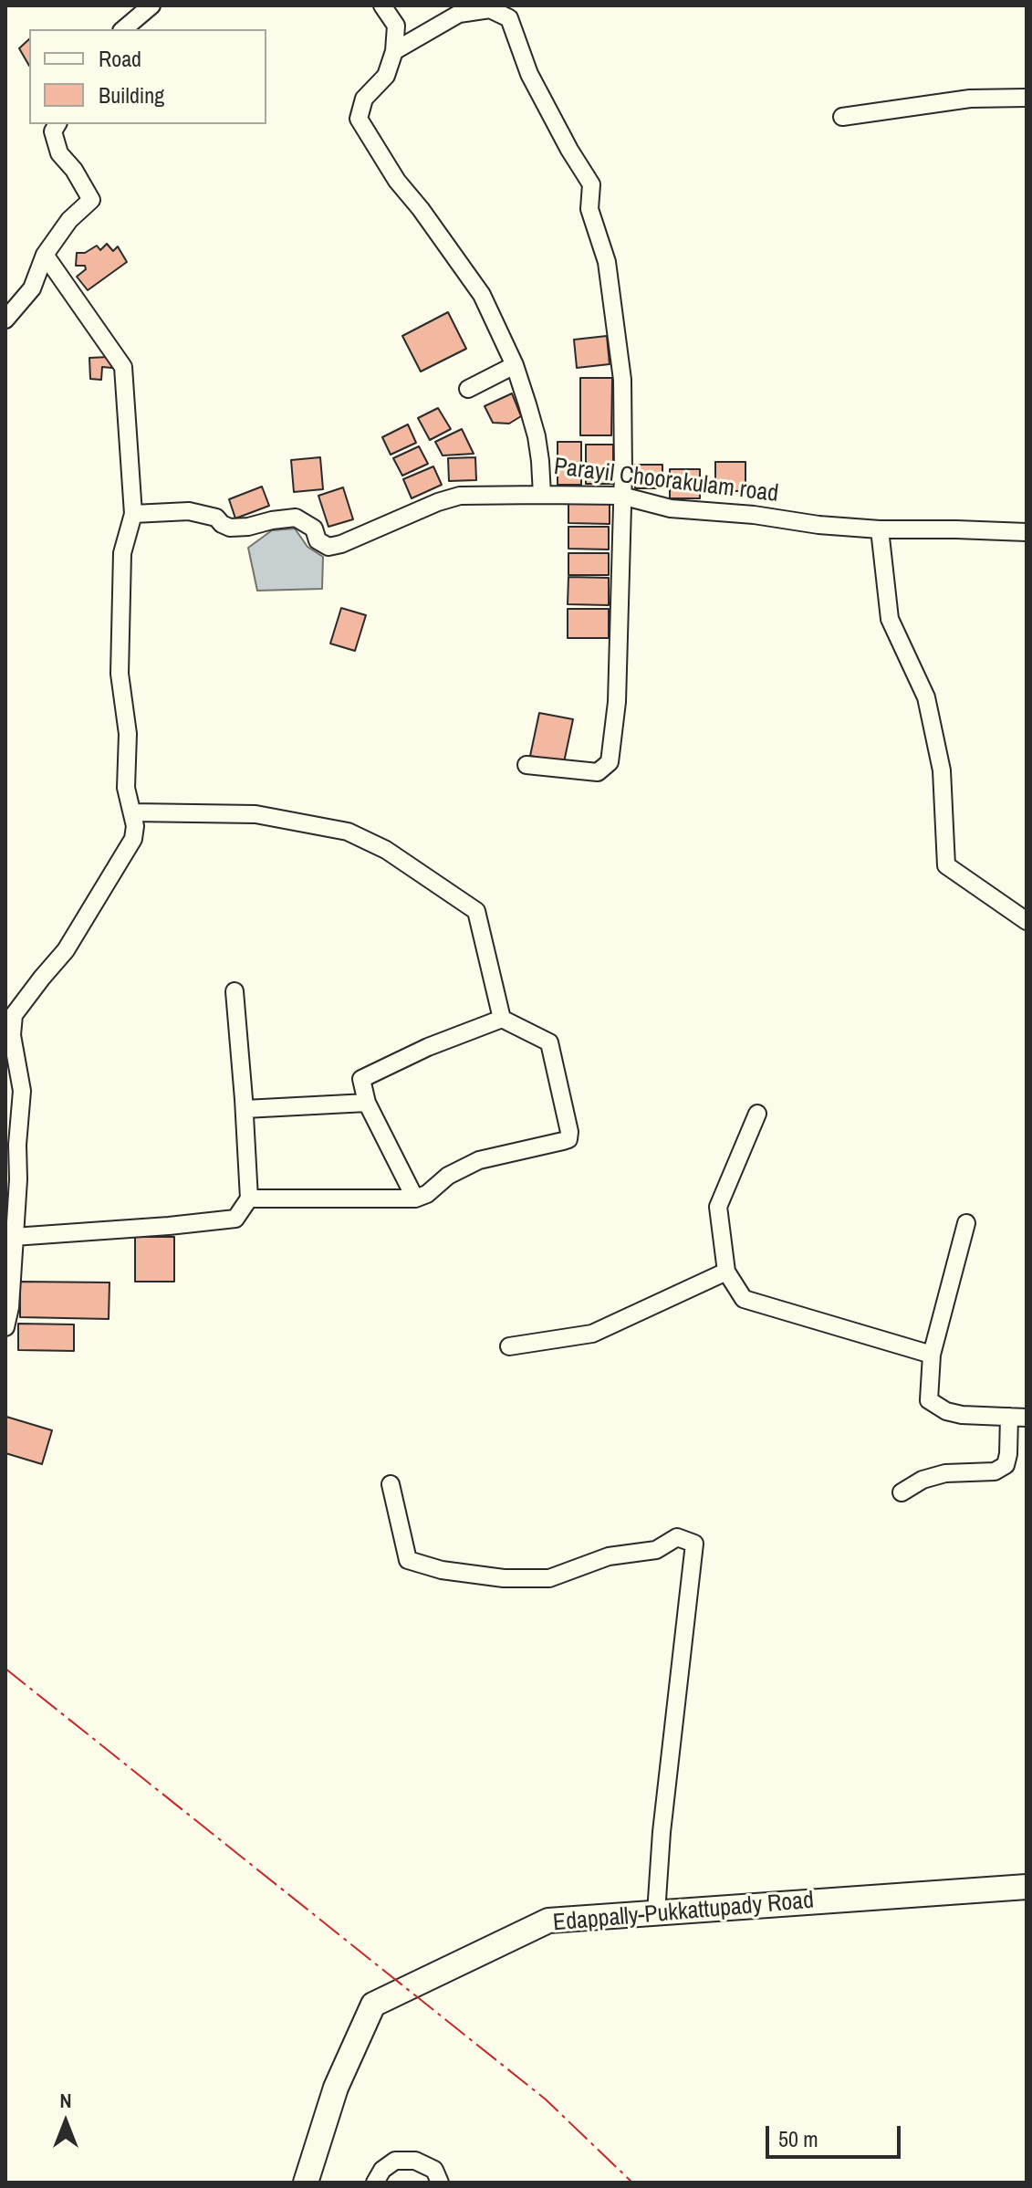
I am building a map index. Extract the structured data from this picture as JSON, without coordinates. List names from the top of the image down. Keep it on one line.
{"streets":{"main road":["Edappally-Pukkattupady Road"],"street":["Parayil Choorakulam road"]},"legend":["Road","Building"],"scale_bar":"50 m","north":"top"}
